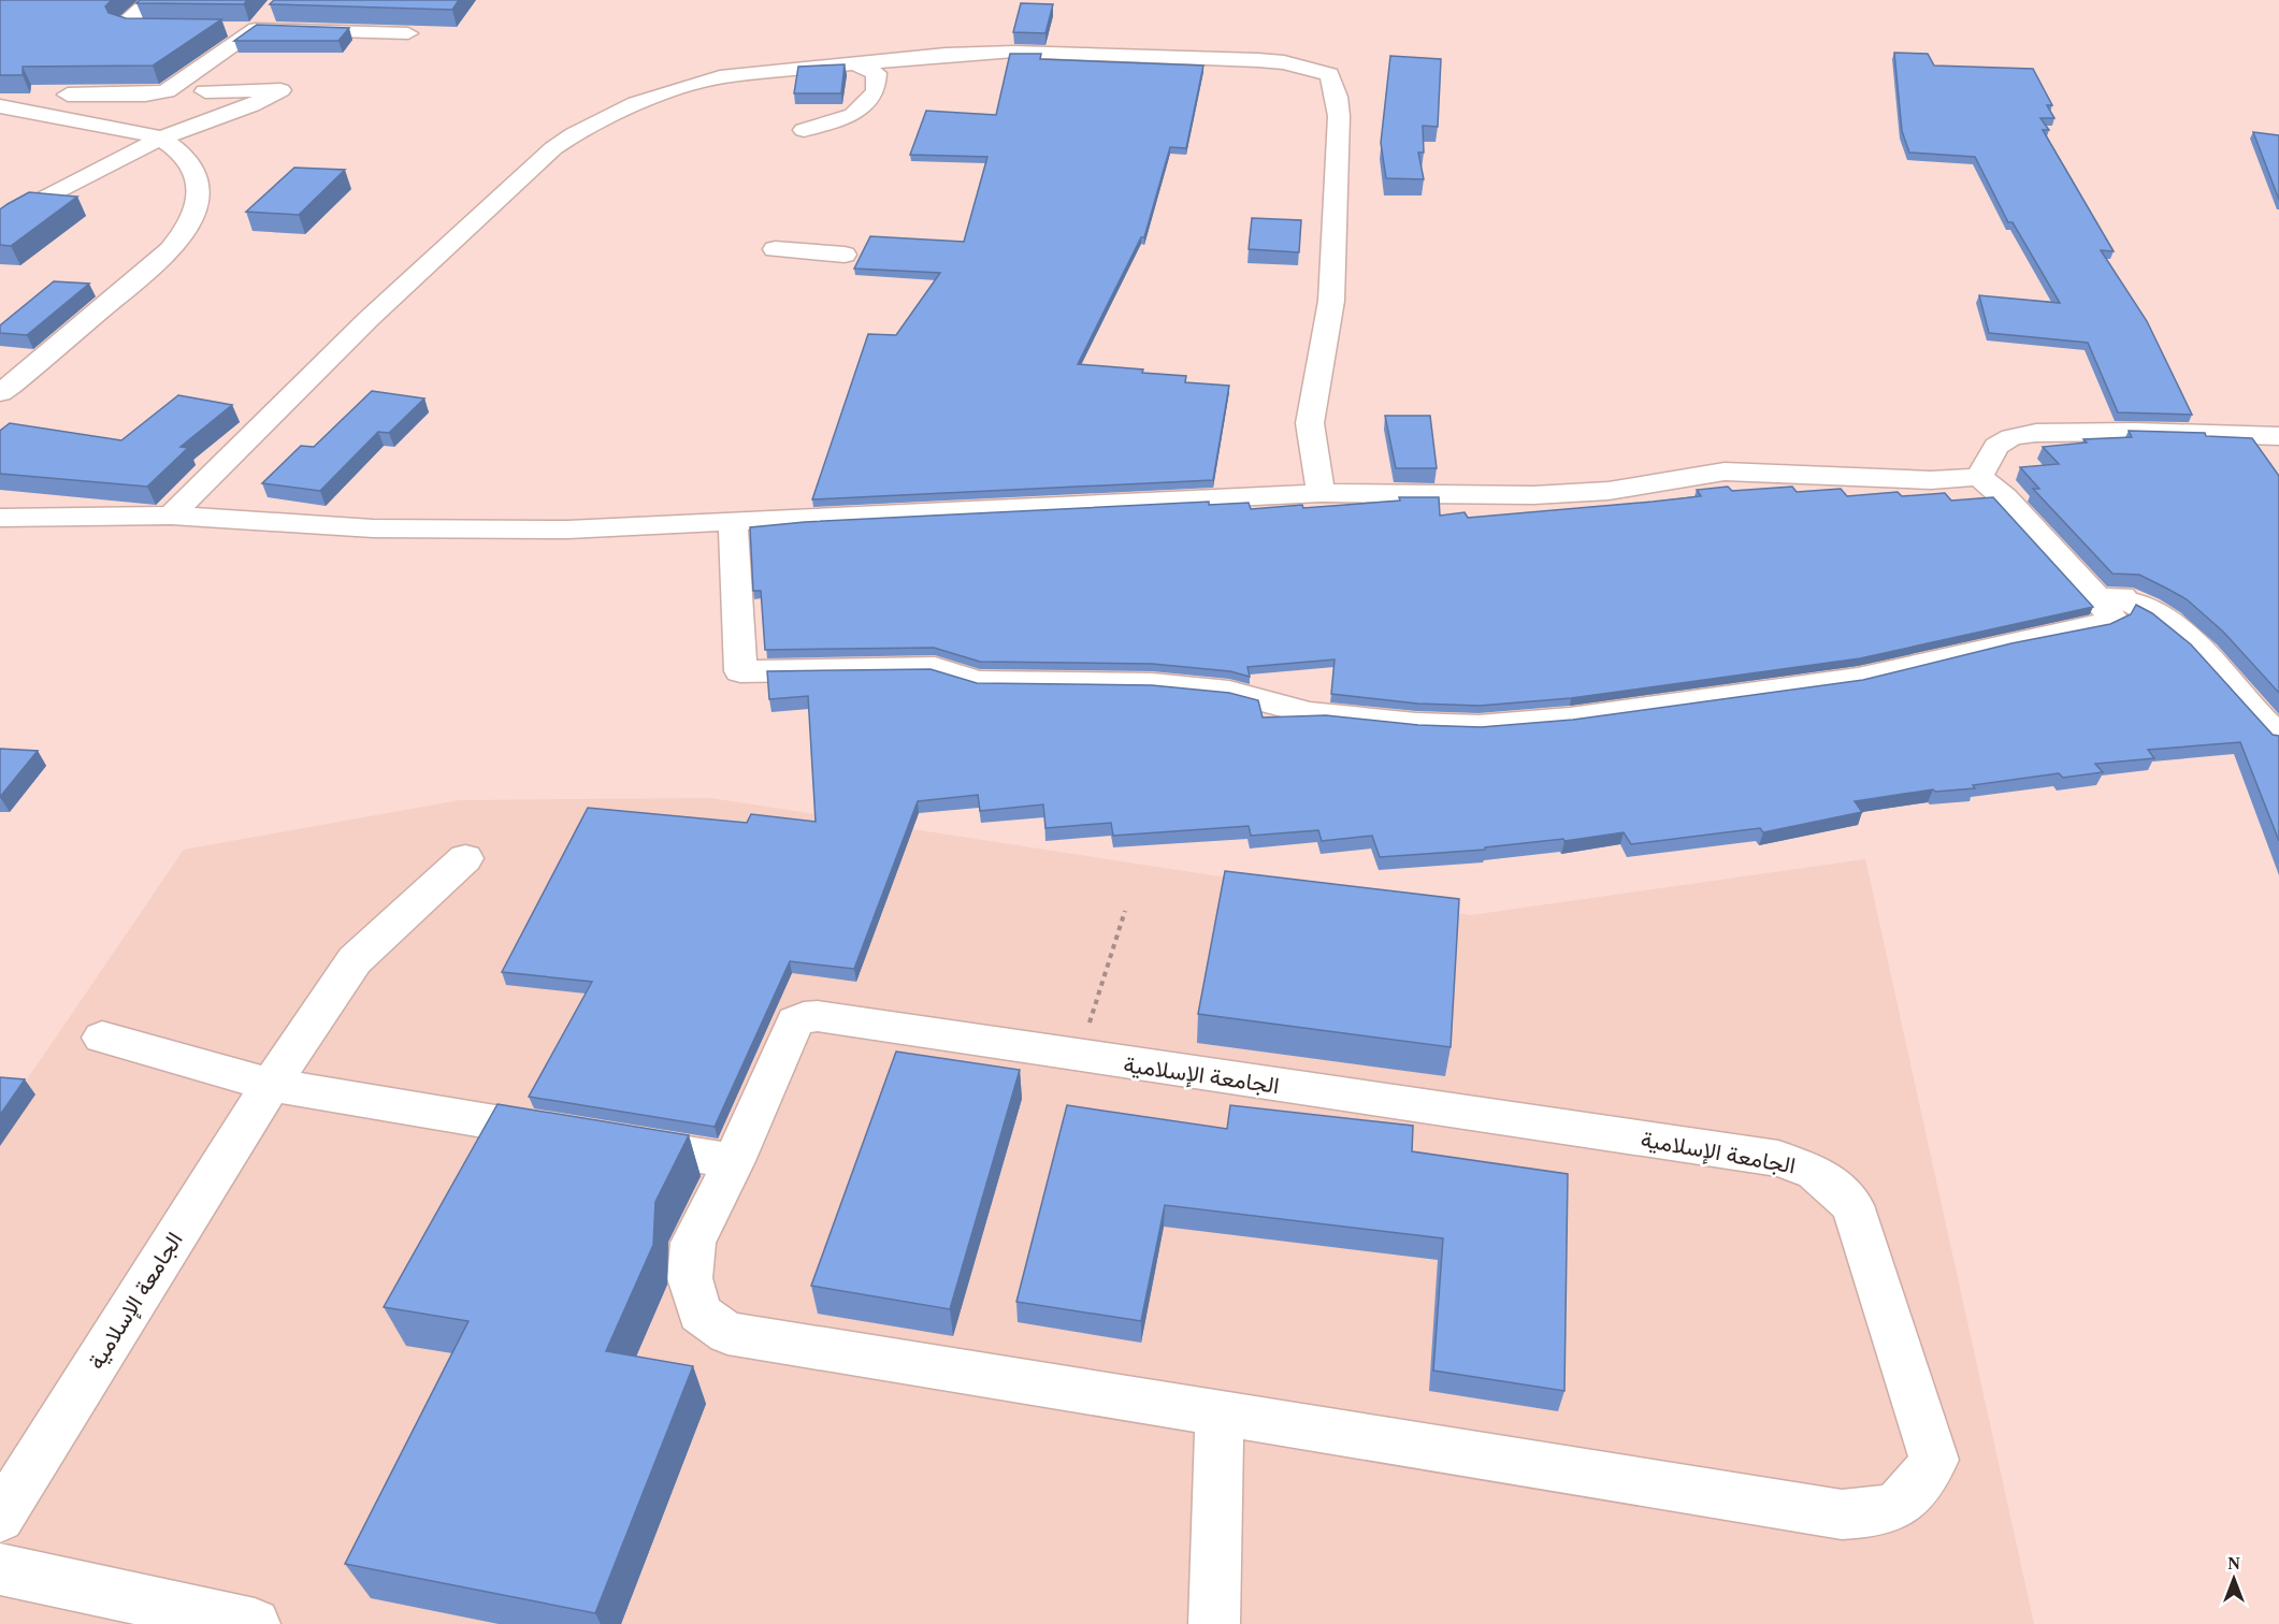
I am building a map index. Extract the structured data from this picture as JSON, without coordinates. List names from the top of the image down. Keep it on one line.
{"streets":{"street":["الجامعة الإسلامية"]},"north":"top"}
